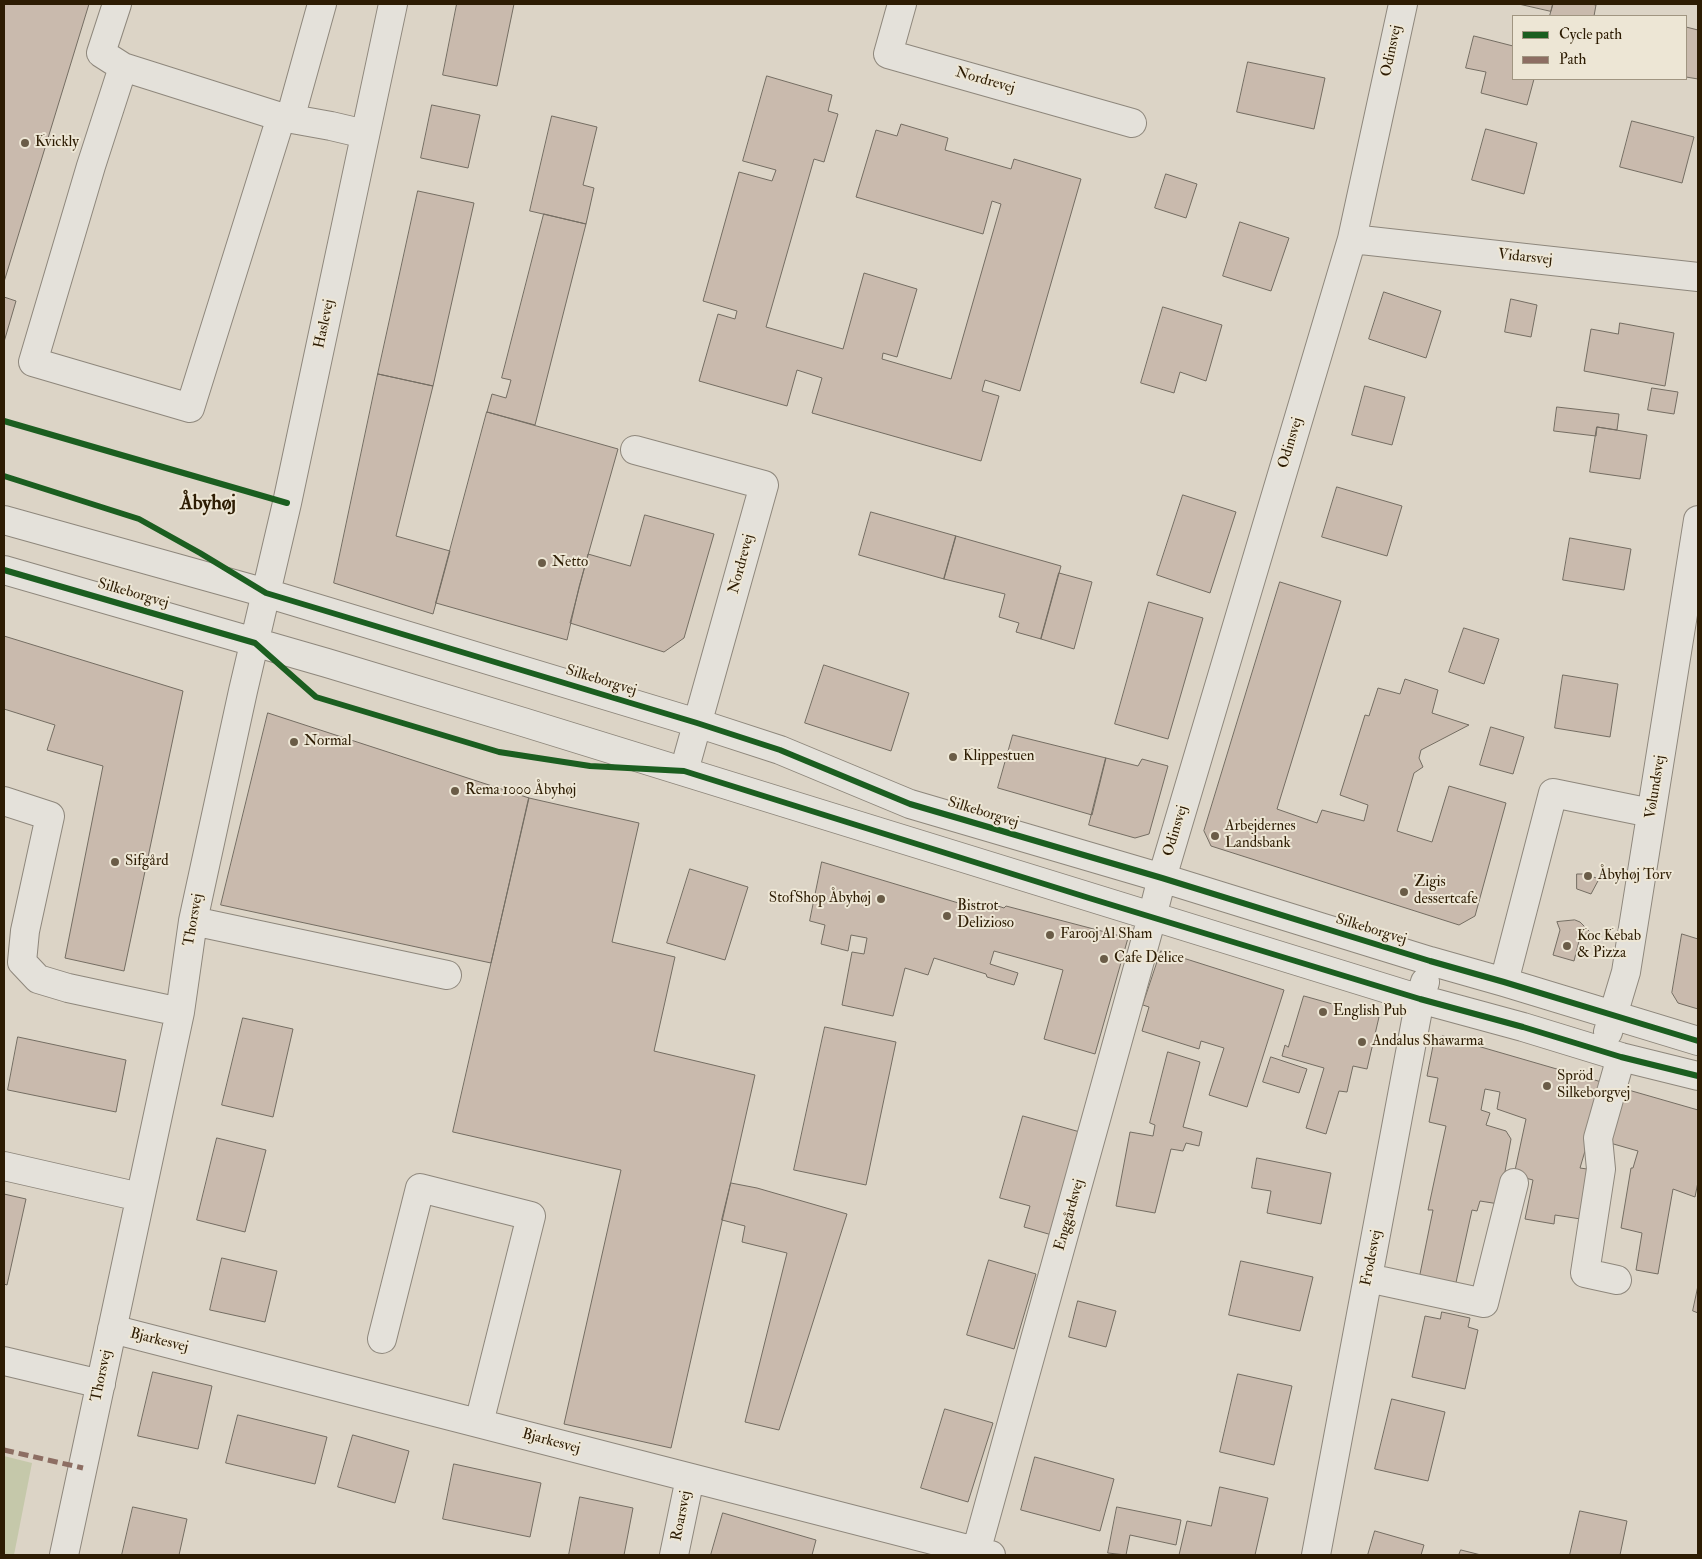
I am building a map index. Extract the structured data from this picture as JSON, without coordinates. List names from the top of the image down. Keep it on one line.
{"streets":{"street":["Odinsvej","Nordrevej","Vidarsvej","Haslevej","Silkeborgvej","Vølundsvej","Thorsvej","Enggårdsvej","Frodesvej","Bjarkesvej","Roarsvej"]},"crossings":[["Odinsvej","Vidarsvej"],["Odinsvej","Silkeborgvej"],["Odinsvej","Enggårdsvej"],["Nordrevej","Silkeborgvej"],["Haslevej","Silkeborgvej"],["Haslevej","Thorsvej"],["Silkeborgvej","Vølundsvej"],["Silkeborgvej","Thorsvej"],["Silkeborgvej","Enggårdsvej"],["Silkeborgvej","Frodesvej"],["Thorsvej","Bjarkesvej"],["Enggårdsvej","Bjarkesvej"],["Bjarkesvej","Roarsvej"]],"districts":["Åbyhøj"],"places":["Kvickly","Netto","Normal","Klippestuen","Rema 1000 Åbyhøj","Arbejdernes Landsbank","Sifgård","Åbyhøj Torv","Zigis dessertcafe","StofShop Åbyhøj","Bistrot Delizioso","Farooj Al Sham","Koc Kebab & Pizza","Cafe Delice","English Pub","Andalus Shawarma","Spröd Silkeborgvej"],"legend":["Cycle path","Path"]}
